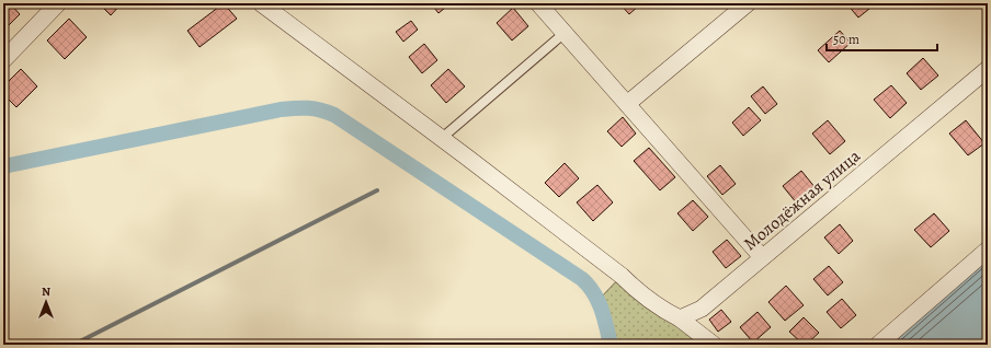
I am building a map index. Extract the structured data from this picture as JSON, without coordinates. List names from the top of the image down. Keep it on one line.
{"streets":{"street":["Молодёжная улица"]},"scale_bar":"50 m","north":"top"}
